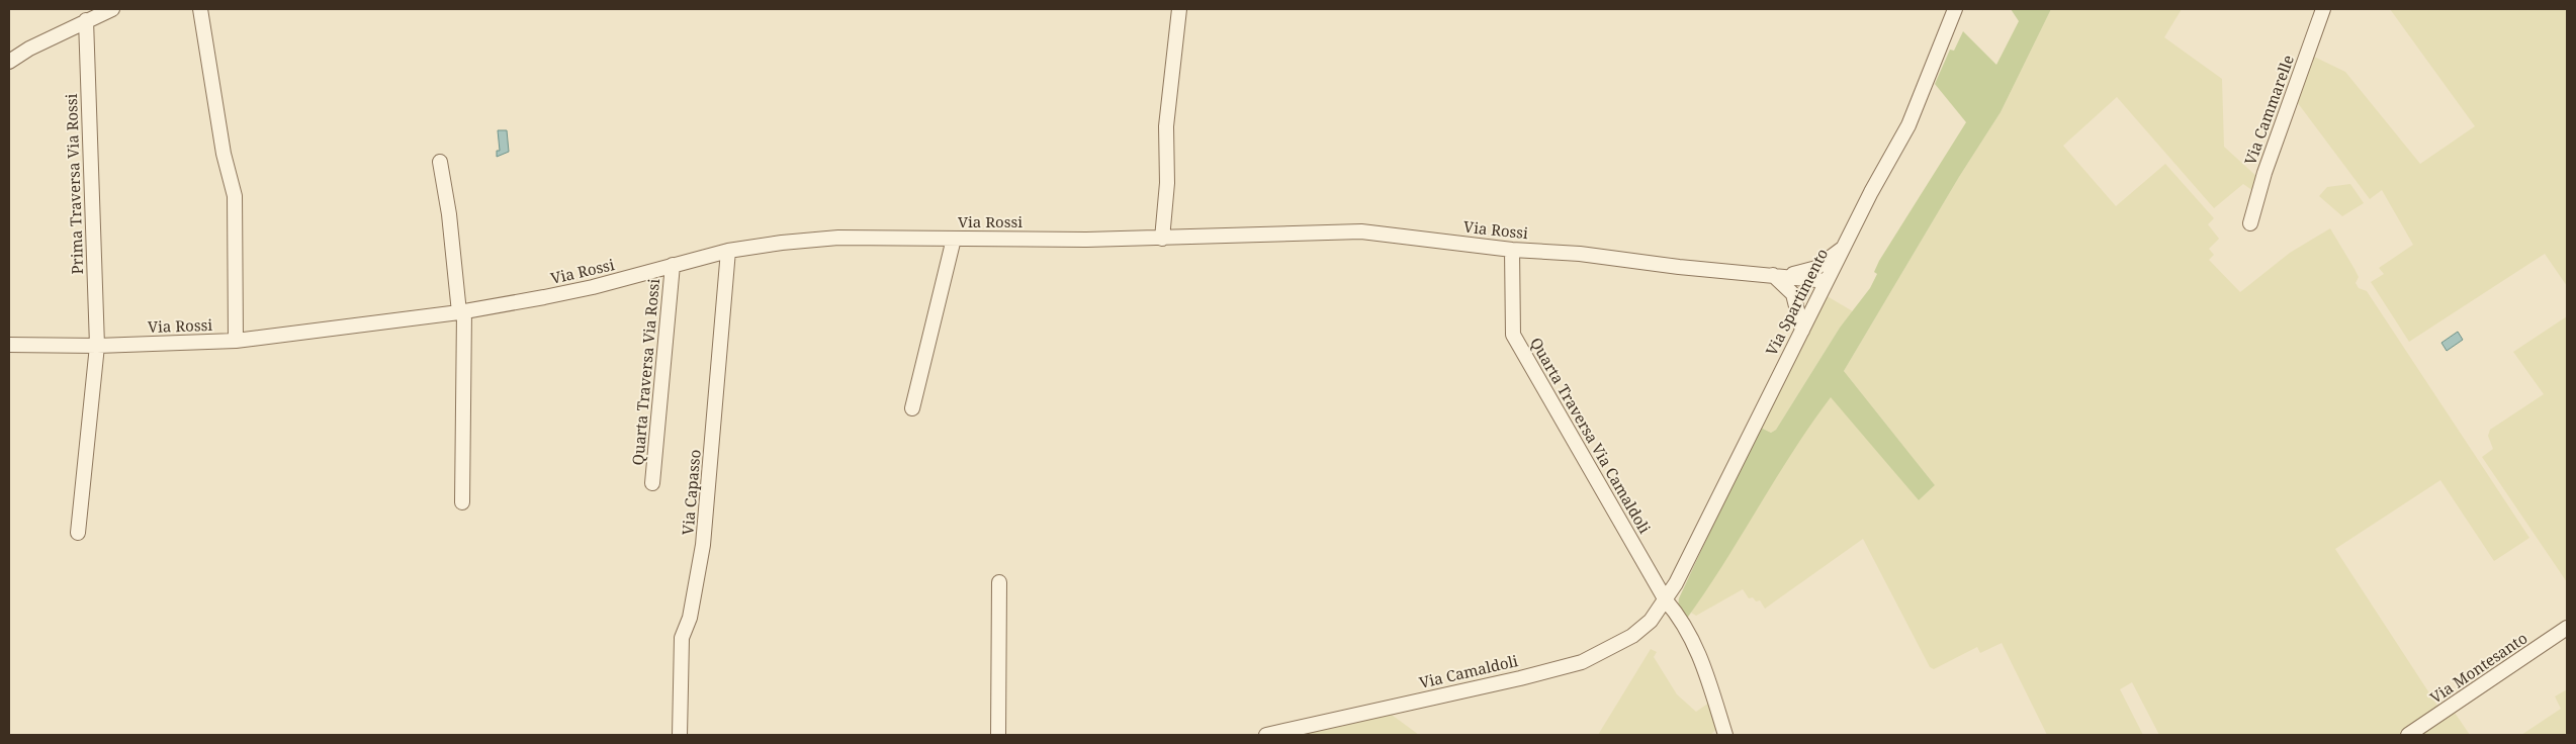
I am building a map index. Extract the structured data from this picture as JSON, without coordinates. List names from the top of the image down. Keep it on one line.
{"streets":{"street":["Via Cammarelle","Prima Traversa Via Rossi","Via Rossi","Via Spartimento","Quarta Traversa Via Rossi","Quarta Traversa Via Camaldoli","Via Capasso","Via Montesanto","Via Camaldoli"]},"crossings":[["Prima Traversa Via Rossi","Via Rossi"],["Via Rossi","Via Spartimento"],["Via Rossi","Quarta Traversa Via Rossi"],["Via Rossi","Quarta Traversa Via Camaldoli"],["Via Rossi","Via Capasso"],["Via Spartimento","Quarta Traversa Via Camaldoli"],["Via Spartimento","Via Camaldoli"],["Quarta Traversa Via Camaldoli","Via Camaldoli"]]}
